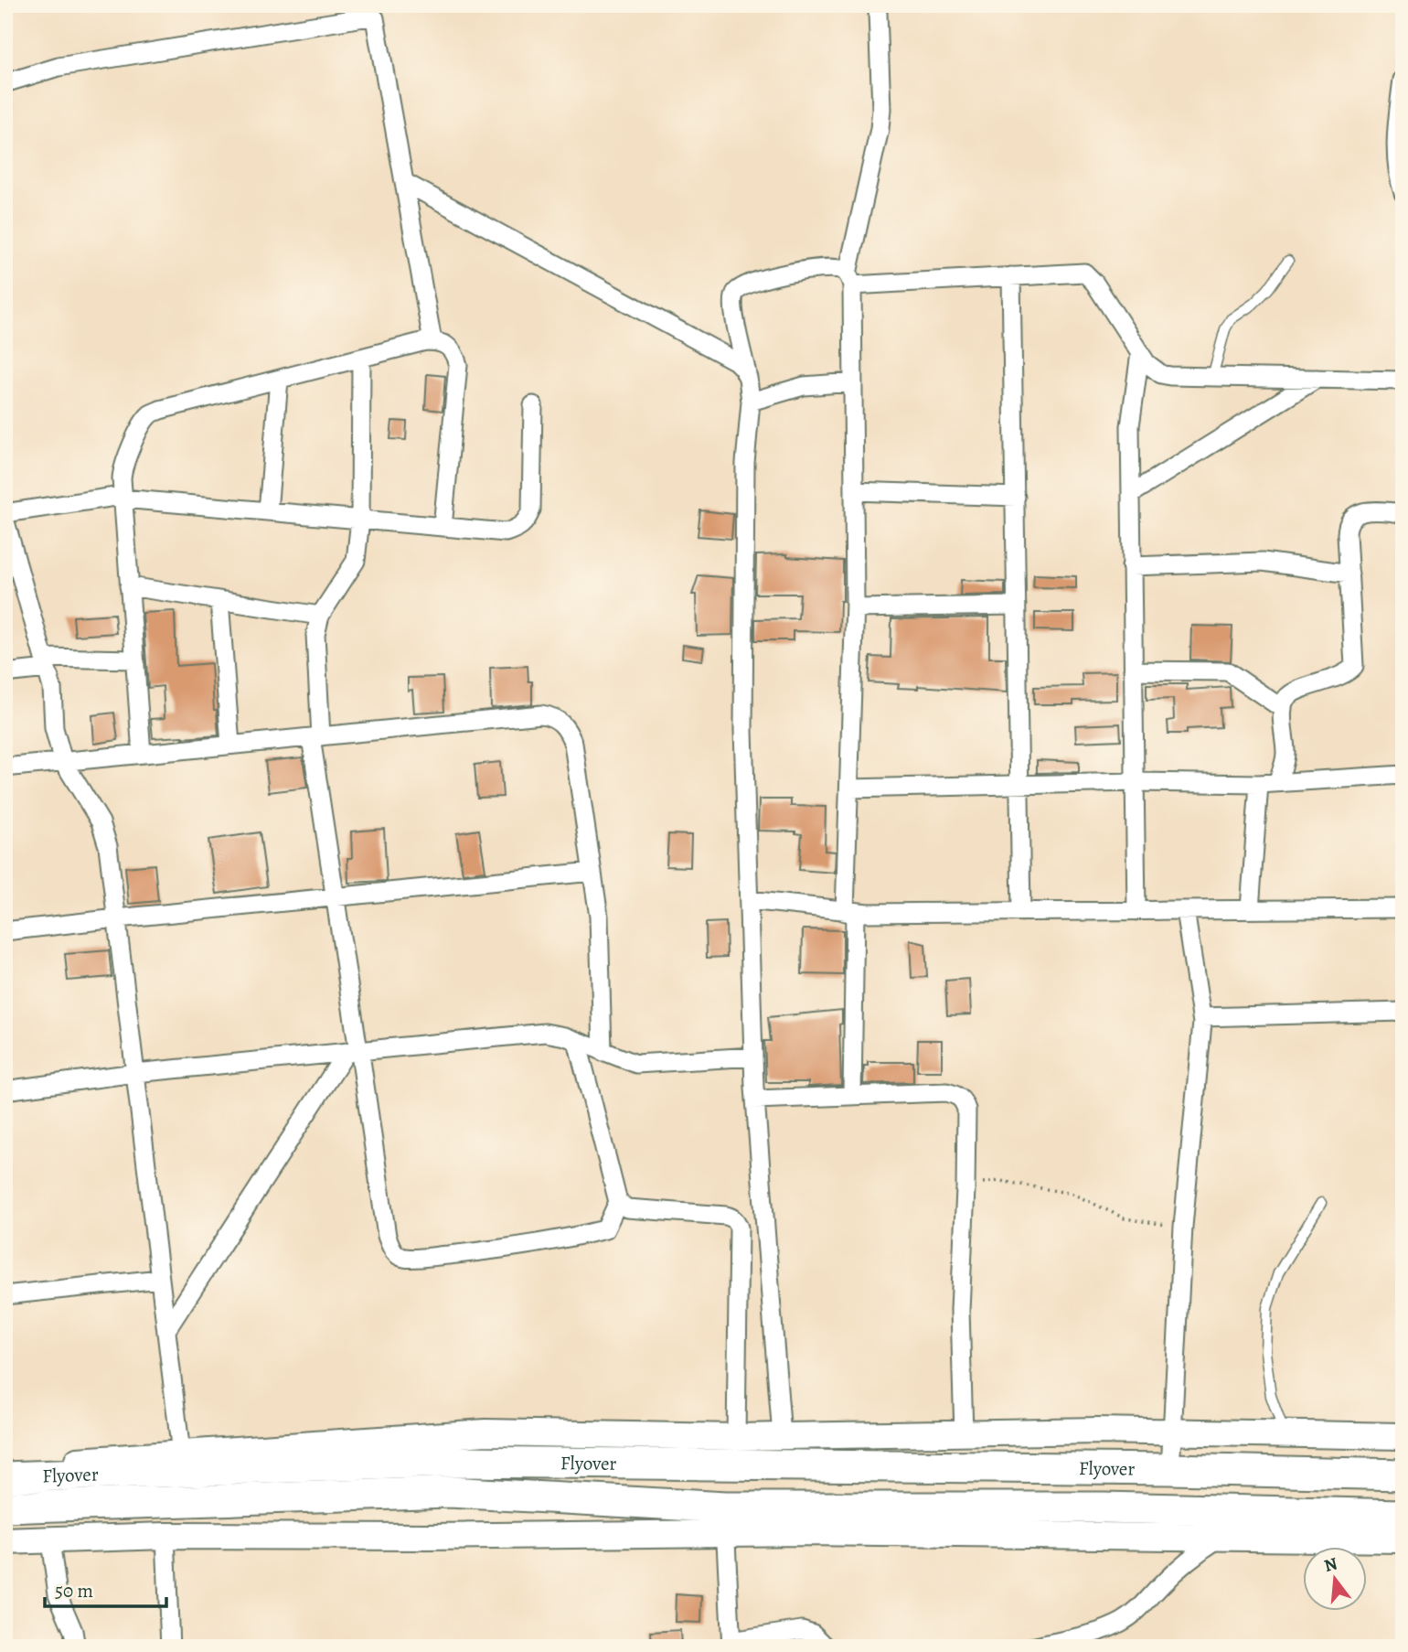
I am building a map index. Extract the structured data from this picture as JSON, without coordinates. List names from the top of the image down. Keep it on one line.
{"streets":{"highway":["Flyover"]},"scale_bar":"50 m","north":"top"}
